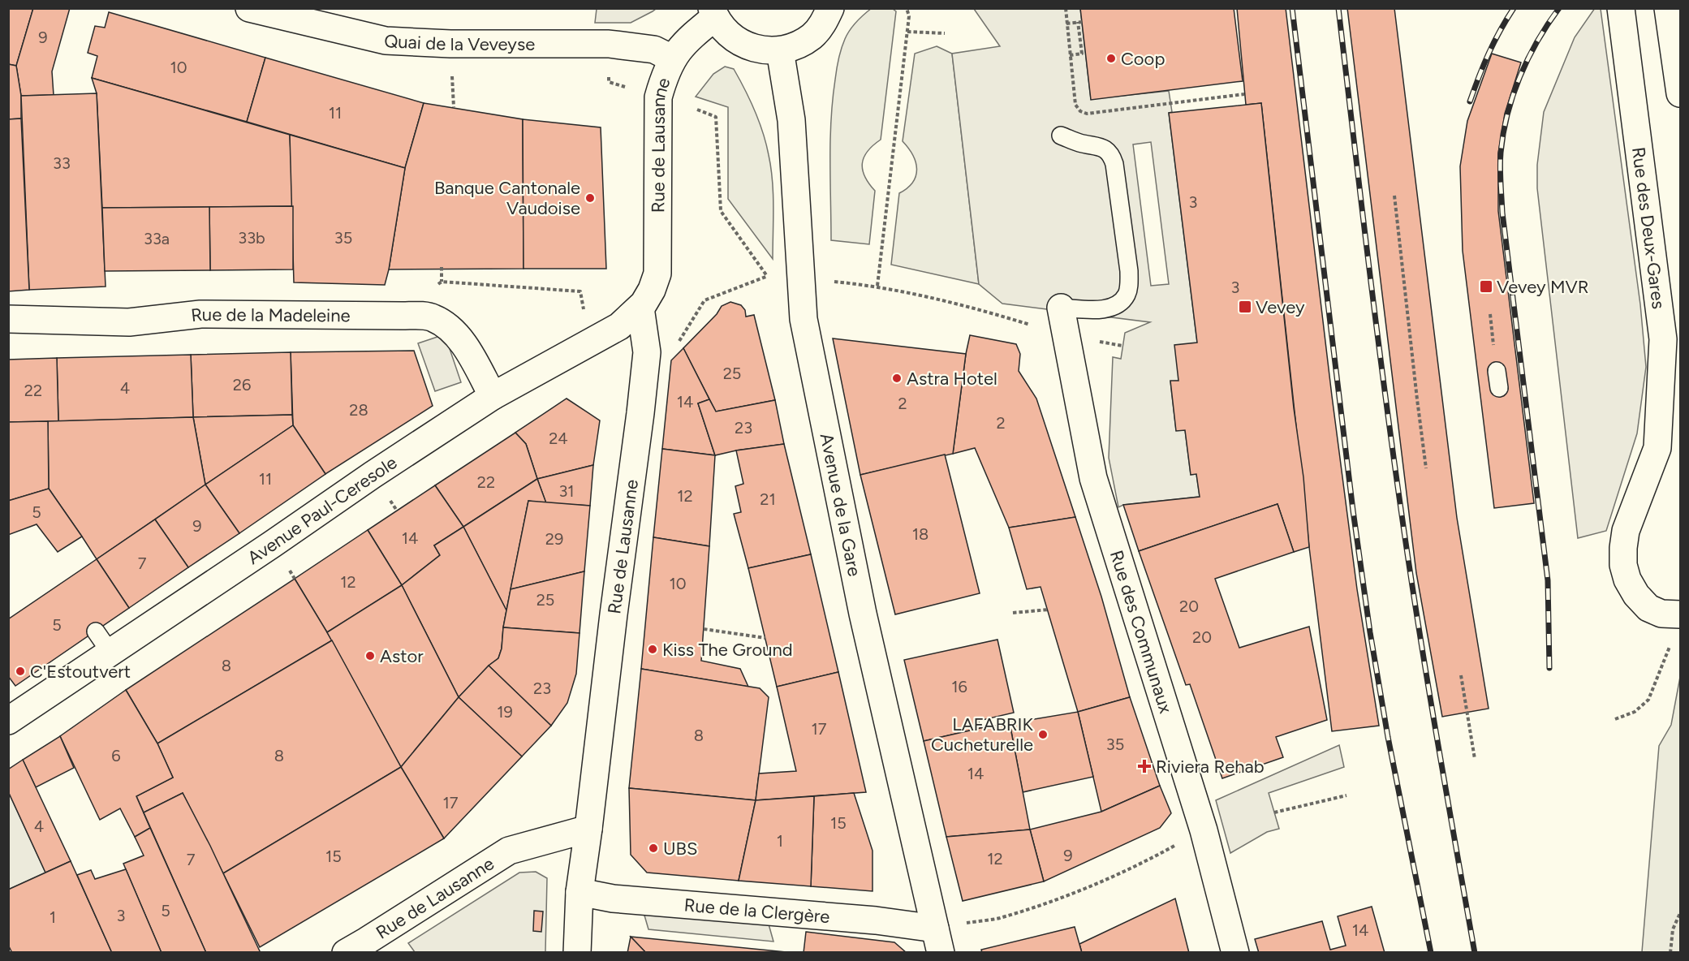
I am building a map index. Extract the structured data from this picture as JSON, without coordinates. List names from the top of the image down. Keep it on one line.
{"streets":{"street":["Quai de la Veveyse","Rue de Lausanne","Rue des Deux-Gares","Rue de la Madeleine","Avenue de la Gare","Avenue Paul-Ceresole","Rue des Communaux","Rue de la Clergère"]},"crossings":[["Quai de la Veveyse","Rue de Lausanne"],["Rue de Lausanne","Avenue Paul-Ceresole"],["Rue de la Madeleine","Avenue Paul-Ceresole"],["Avenue de la Gare","Rue de la Clergère"]],"places":{"other":["Coop","Banque Cantonale Vaudoise","Astra Hotel","Kiss The Ground","Astor","C'Estoutvert","LAFABRIK Cucheturelle","UBS"],"transit":["Vevey MVR","Vevey"],"health":["Riviera Rehab"]},"house_numbers":["9","10","11","33","3","33b","35","33a","3","25","26","4","22","14","2","28","2","23","24","11","22","31","12","21","5","9","18","14","29","7","12","10","25","20","5","20","8","16","23","19","17","8","35","6","8","14","17","15","4","1","9","15","12","7","5","3","1","14"]}
